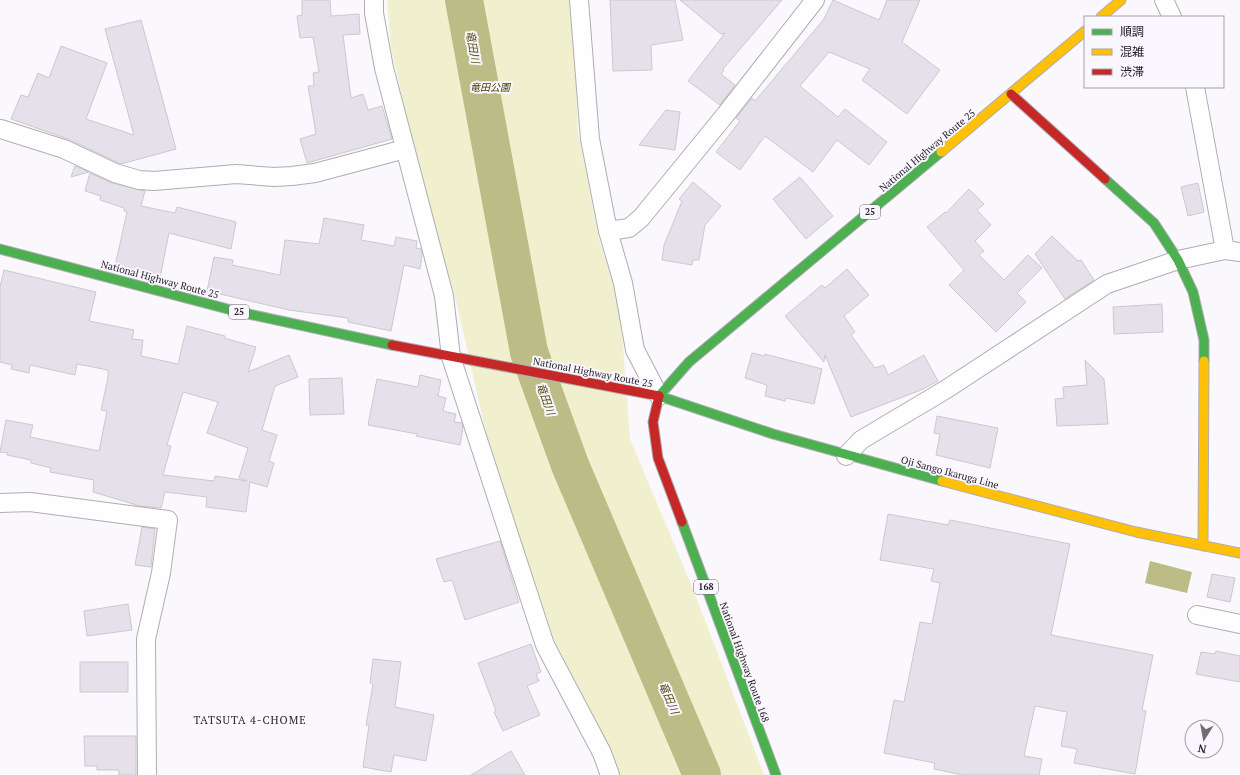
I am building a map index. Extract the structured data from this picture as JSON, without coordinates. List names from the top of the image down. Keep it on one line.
{"streets":{"main road":["National Highway Route 25","25","Oji Sango Ikaruga Line","168","National Highway Route 168"]},"crossings":[["National Highway Route 25","Oji Sango Ikaruga Line"],["National Highway Route 25","National Highway Route 168"],["Oji Sango Ikaruga Line","National Highway Route 168"]],"districts":["TATSUTA 4-CHOME"],"water":["竜田川"],"parks":["竜田公園"],"legend":["順調","混雑","渋滞"],"north":"bottom"}
